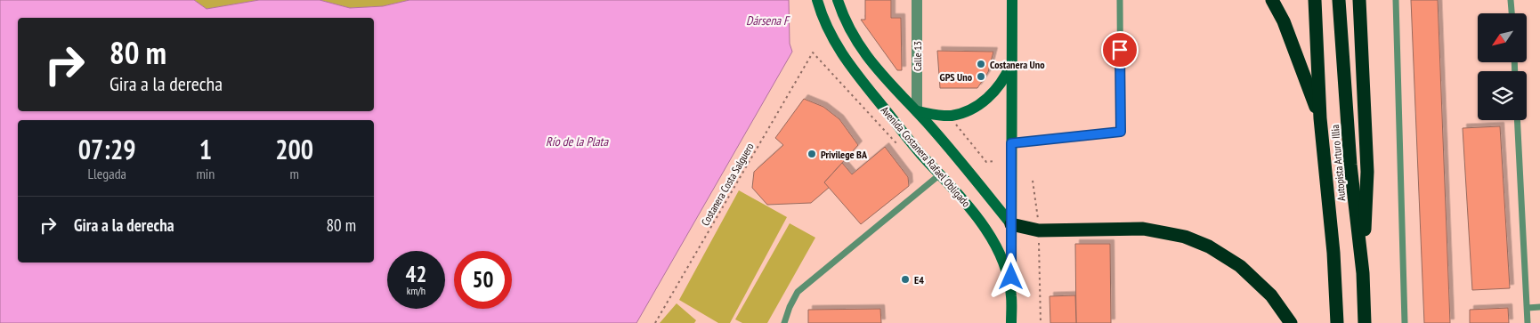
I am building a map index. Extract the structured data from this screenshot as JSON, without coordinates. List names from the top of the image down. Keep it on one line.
{"streets":{"highway":["Autopista Arturo Illia"],"main road":["Avenida Costanera Rafael Obligado"],"street":["Calle 13"],"path":["Costanera Costa Salguero"]},"crossings":[["Calle 13","Avenida Costanera Rafael Obligado"]],"water":["Dársena F","Río de la Plata"],"places":["Costanera Uno","GPS Uno","Privilege BA","E4"],"north":"bottom left","page":{"turn":["80 m","Gira a la derecha"],"eta":["07:29","Llegada","1","min","200","m"],"list":[{"name":"Gira a la derecha","value":"80 m"}],"speed":"42 km/h","limit":"50"}}
